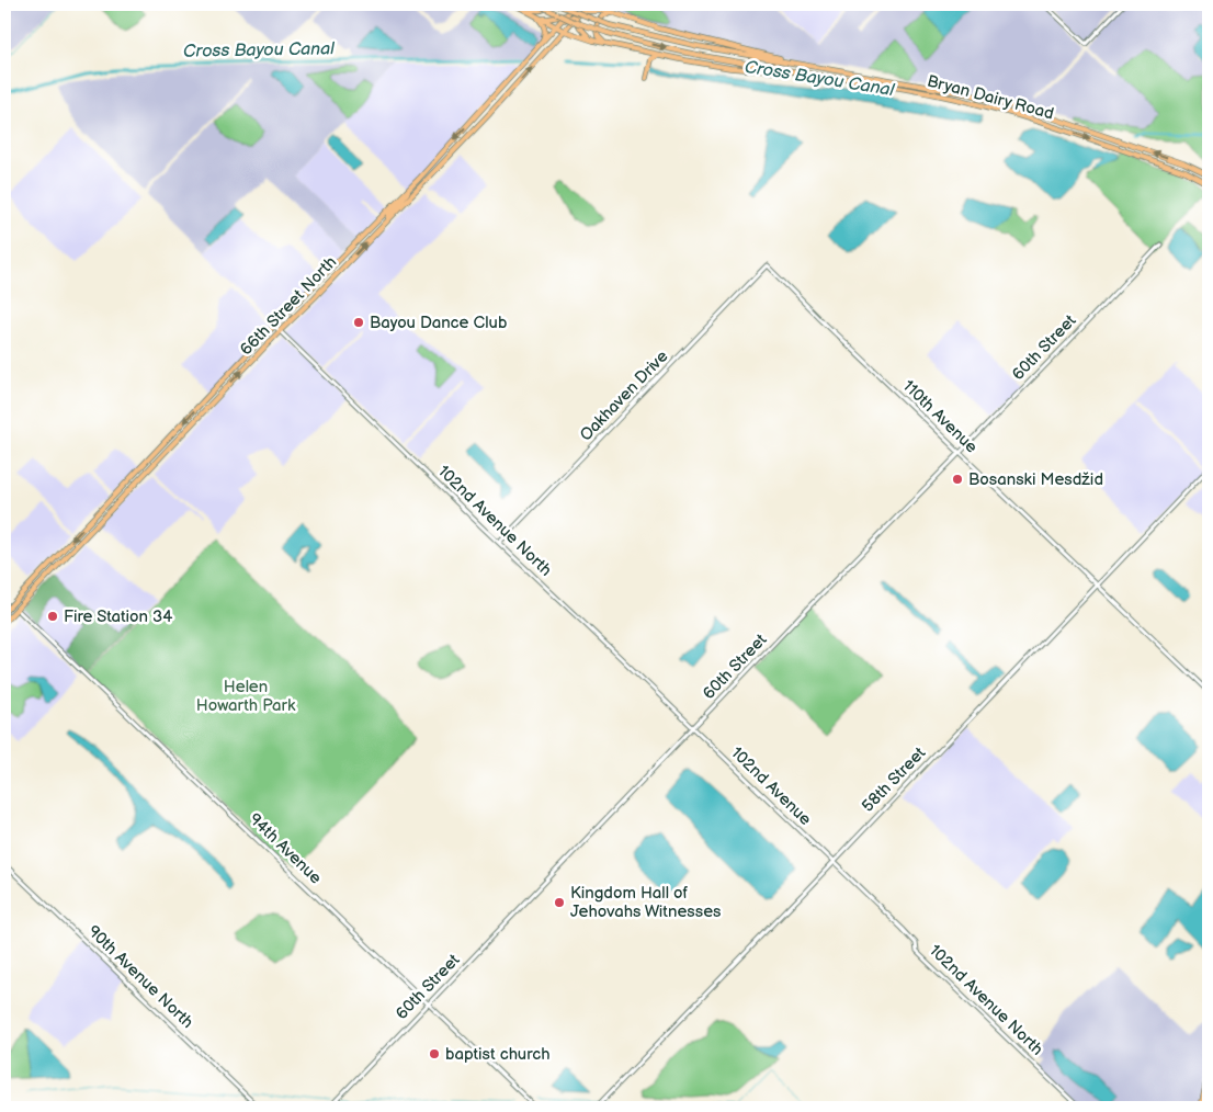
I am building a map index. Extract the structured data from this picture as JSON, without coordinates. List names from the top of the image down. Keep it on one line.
{"streets":{"main road":["Bryan Dairy Road","66th Street North"],"street":["60th Street","Oakhaven Drive","110th Avenue","102nd Avenue North","58th Street","102nd Avenue","94th Avenue","90th Avenue North"]},"crossings":[["66th Street North","102nd Avenue North"],["66th Street North","94th Avenue"],["60th Street","110th Avenue"],["60th Street","102nd Avenue North"],["60th Street","102nd Avenue"],["60th Street","94th Avenue"],["Oakhaven Drive","110th Avenue"],["Oakhaven Drive","102nd Avenue North"],["110th Avenue","58th Street"],["102nd Avenue North","58th Street"],["102nd Avenue North","102nd Avenue"],["58th Street","102nd Avenue"]],"water":["Cross Bayou Canal"],"parks":["Helen Howarth Park"],"places":["Bayou Dance Club","Bosanski Mesdžid","Fire Station 34","Kingdom Hall of Jehovahs Witnesses","baptist church"]}
